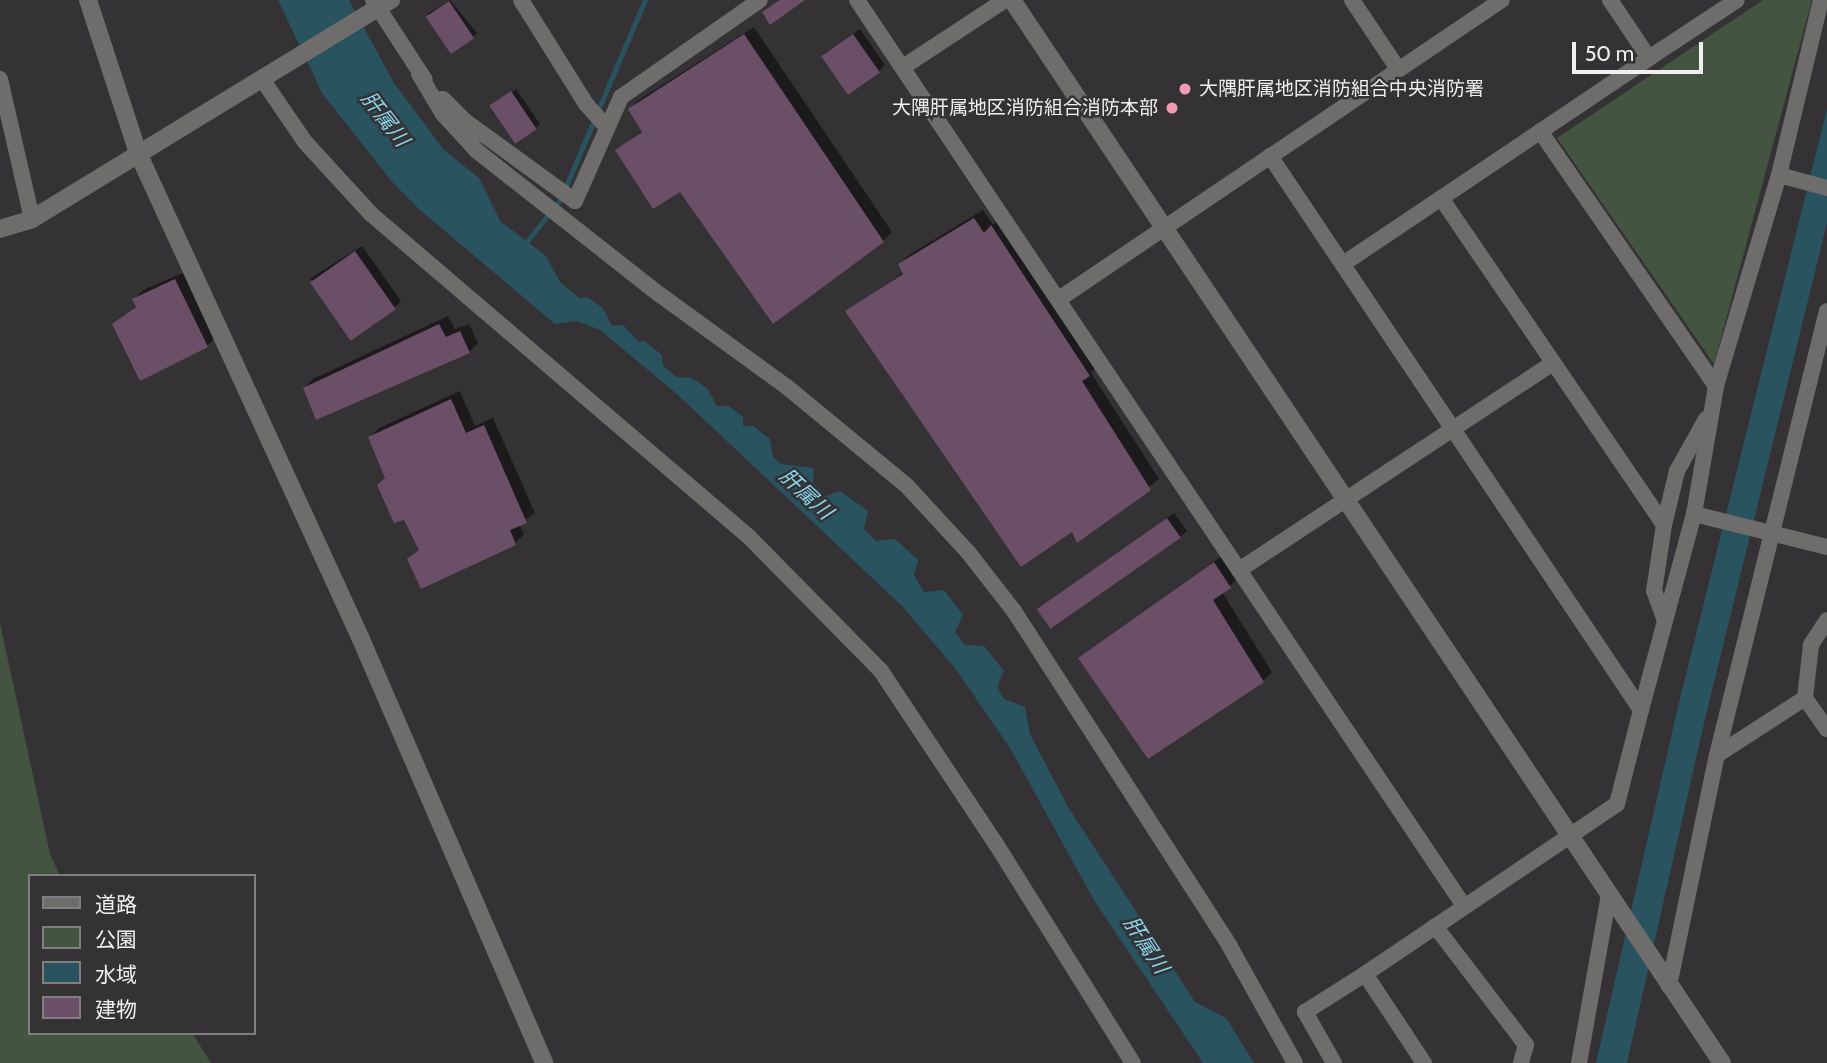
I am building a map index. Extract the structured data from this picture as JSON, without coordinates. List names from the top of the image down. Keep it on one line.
{"water":["肝属川"],"places":["大隅肝属地区消防組合中央消防署","大隅肝属地区消防組合消防本部"],"legend":["道路","公園","水域","建物"],"scale_bar":"50 m"}
